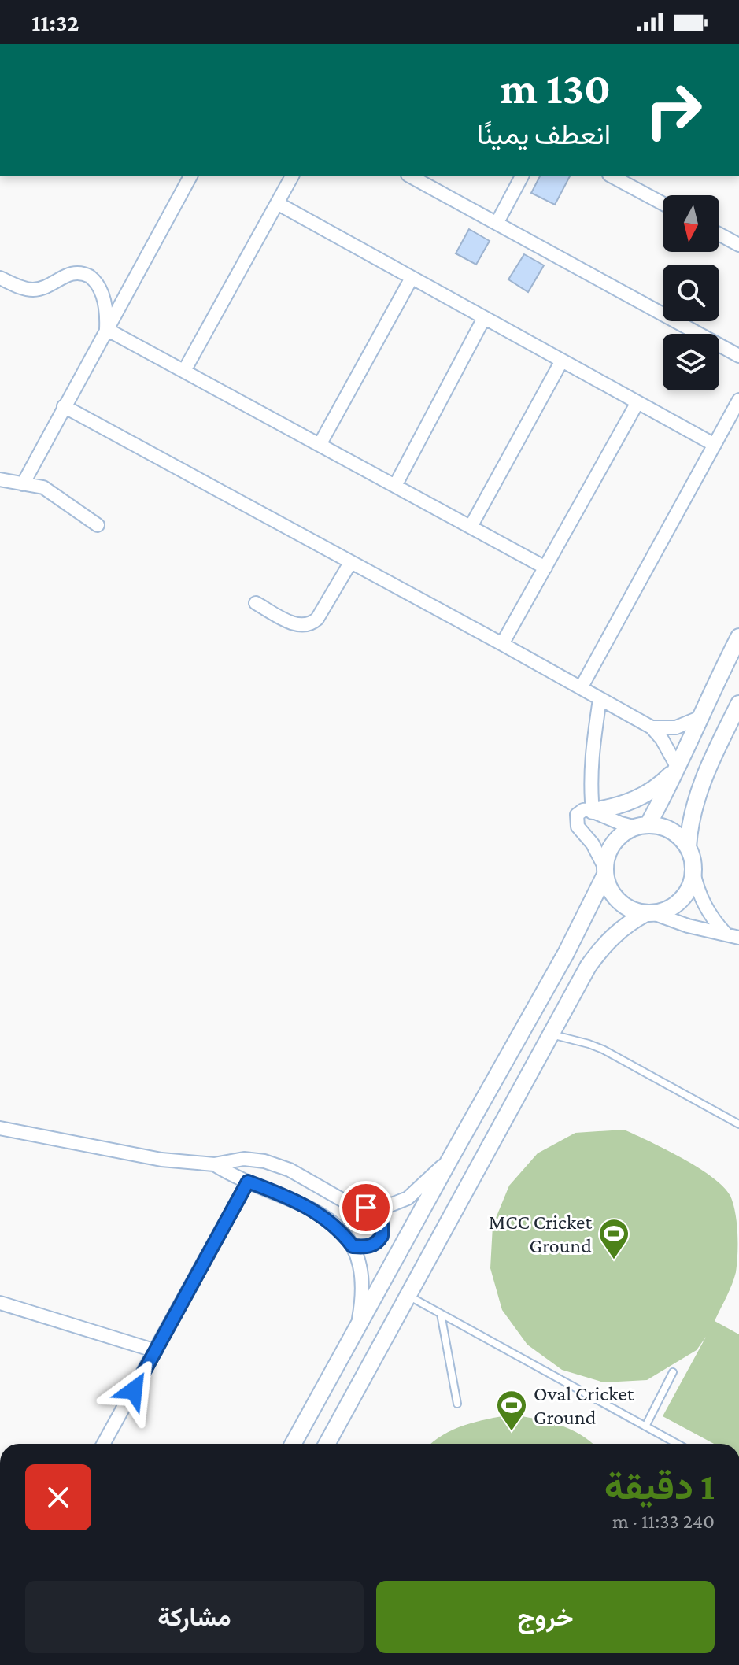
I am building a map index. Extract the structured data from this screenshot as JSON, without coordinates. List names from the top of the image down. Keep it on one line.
{"places":{"sports":["MCC Cricket Ground","Oval Cricket Ground"]},"north":"bottom","page":{"status":"11:32","turn":["130 m","انعطف يمينًا"],"heading":["1 دقيقة","240 m · 11:33"],"buttons":["خروج","مشاركة"]}}
